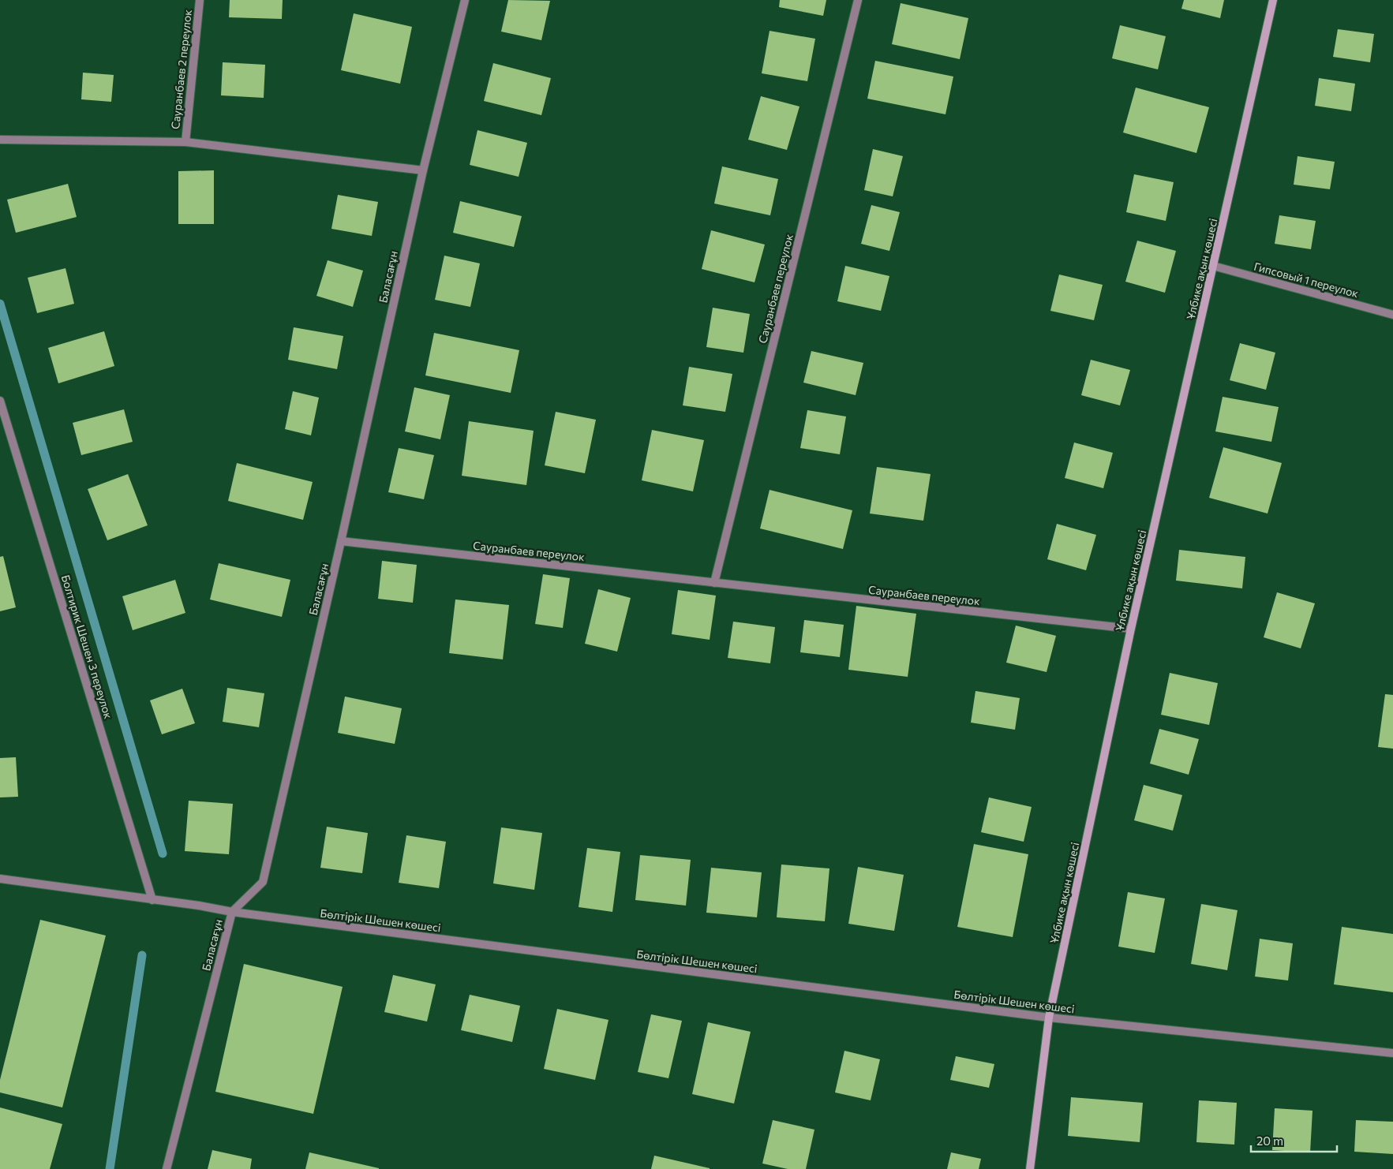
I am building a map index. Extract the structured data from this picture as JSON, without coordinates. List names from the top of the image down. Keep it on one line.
{"streets":{"main road":["Ұлбике ақын көшесі"],"street":["Сауранбаев 2 переулок","Баласағұн","Гипсовый 1 переулок","Сауранбаев переулок","Болтирик Шешен 3 переулок","Бөлтірік Шешен көшесі"]},"crossings":[["Ұлбике ақын көшесі","Гипсовый 1 переулок"],["Ұлбике ақын көшесі","Сауранбаев переулок"],["Ұлбике ақын көшесі","Бөлтірік Шешен көшесі"],["Баласағұн","Сауранбаев переулок"],["Баласағұн","Бөлтірік Шешен көшесі"],["Болтирик Шешен 3 переулок","Бөлтірік Шешен көшесі"]],"scale_bar":"20 m"}
